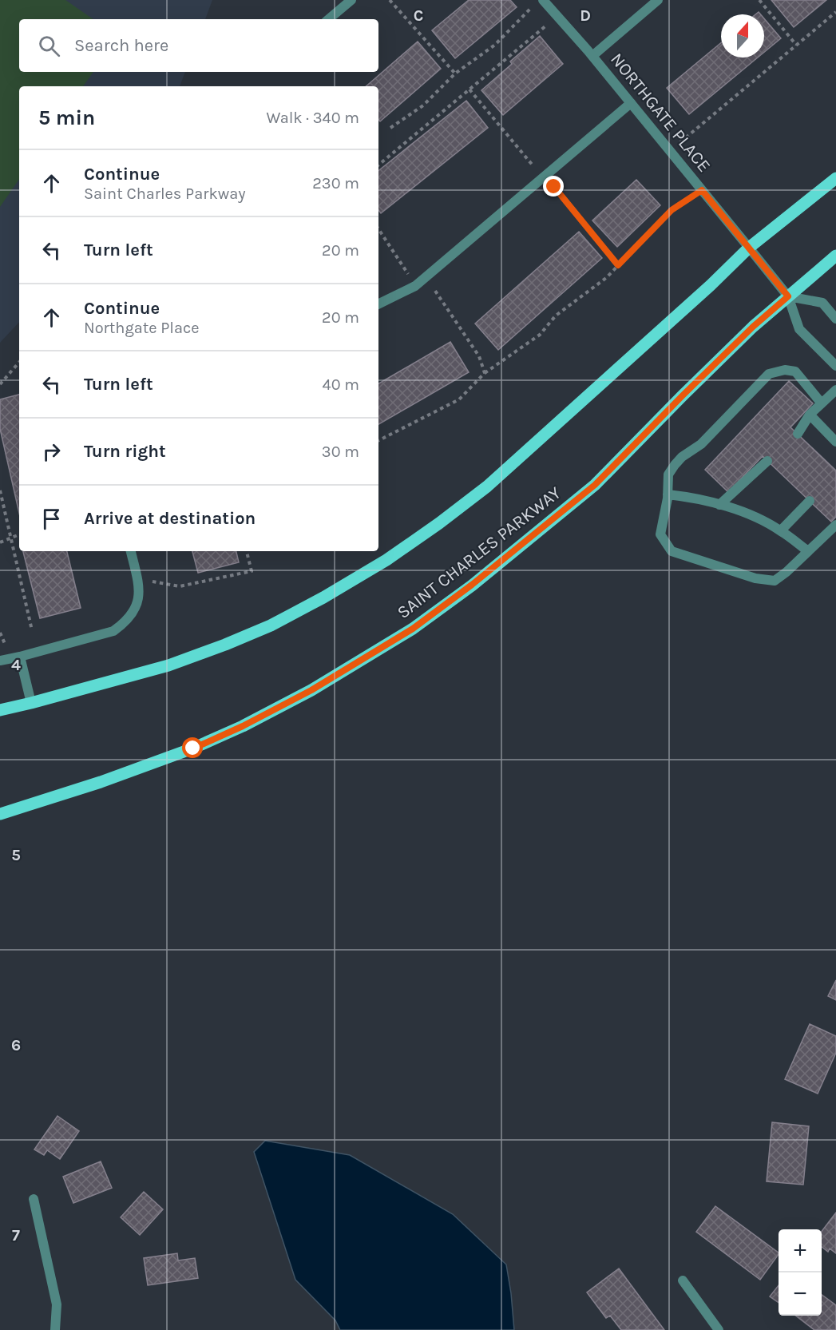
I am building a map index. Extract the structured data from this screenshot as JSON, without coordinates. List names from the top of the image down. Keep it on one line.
{"streets":{"main road":["SAINT CHARLES PARKWAY"],"street":["NORTHGATE PLACE"]},"crossings":[["NORTHGATE PLACE","SAINT CHARLES PARKWAY"]],"north":"top","page":{"search":"Search here","heading":["5 min","Walk · 340 m"],"list":[["Continue","Saint Charles Parkway","230 m"],["Turn left","20 m"],["Continue","Northgate Place","20 m"],["Turn left","40 m"],["Turn right","30 m"],"Arrive at destination"],"map_buttons":["+","−"]},"grid":{"columns":["C","D"],"rows":["4","5","6","7"]}}
